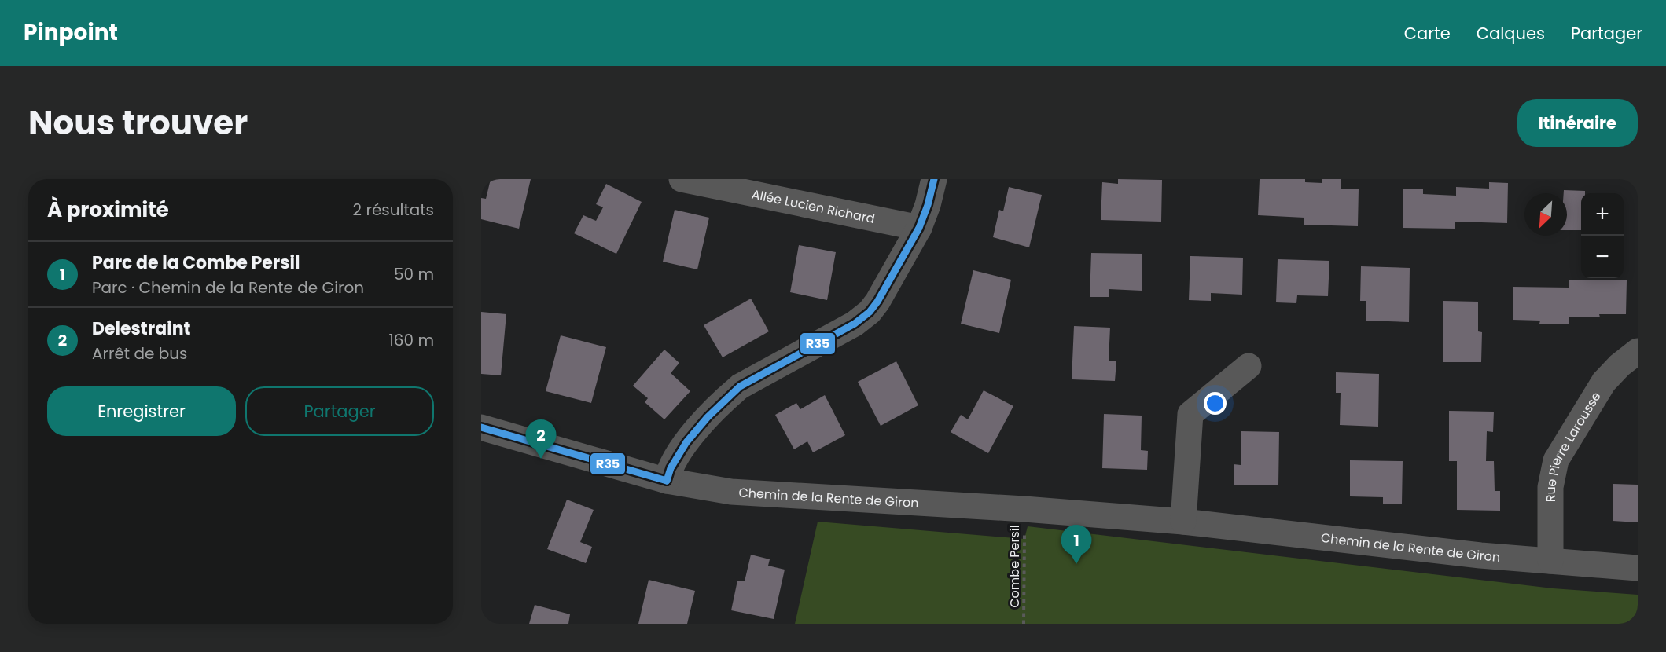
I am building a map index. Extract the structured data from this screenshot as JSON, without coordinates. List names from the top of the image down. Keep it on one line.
{"streets":{"street":["Allée Lucien Richard","Rue Pierre Larousse","Chemin de la Rente de Giron"],"path":["Combe Persil"]},"crossings":[["Rue Pierre Larousse","Chemin de la Rente de Giron"],["Chemin de la Rente de Giron","Combe Persil"]],"lines":["transit line R35"],"north":"bottom left","page":{"header":"Pinpoint","nav":["Carte","Calques","Partager"],"title":"Nous trouver","buttons":["Itinéraire",["Enregistrer","Partager"]],"heading":["À proximité","2 résultats"],"map_buttons":["+","−"],"list":[{"mark":"1","name":"Parc de la Combe Persil","note":"Parc · Chemin de la Rente de Giron","value":"50 m"},{"mark":"2","name":"Delestraint","note":"Arrêt de bus","value":"160 m"}],"pins":["2","1"]}}
